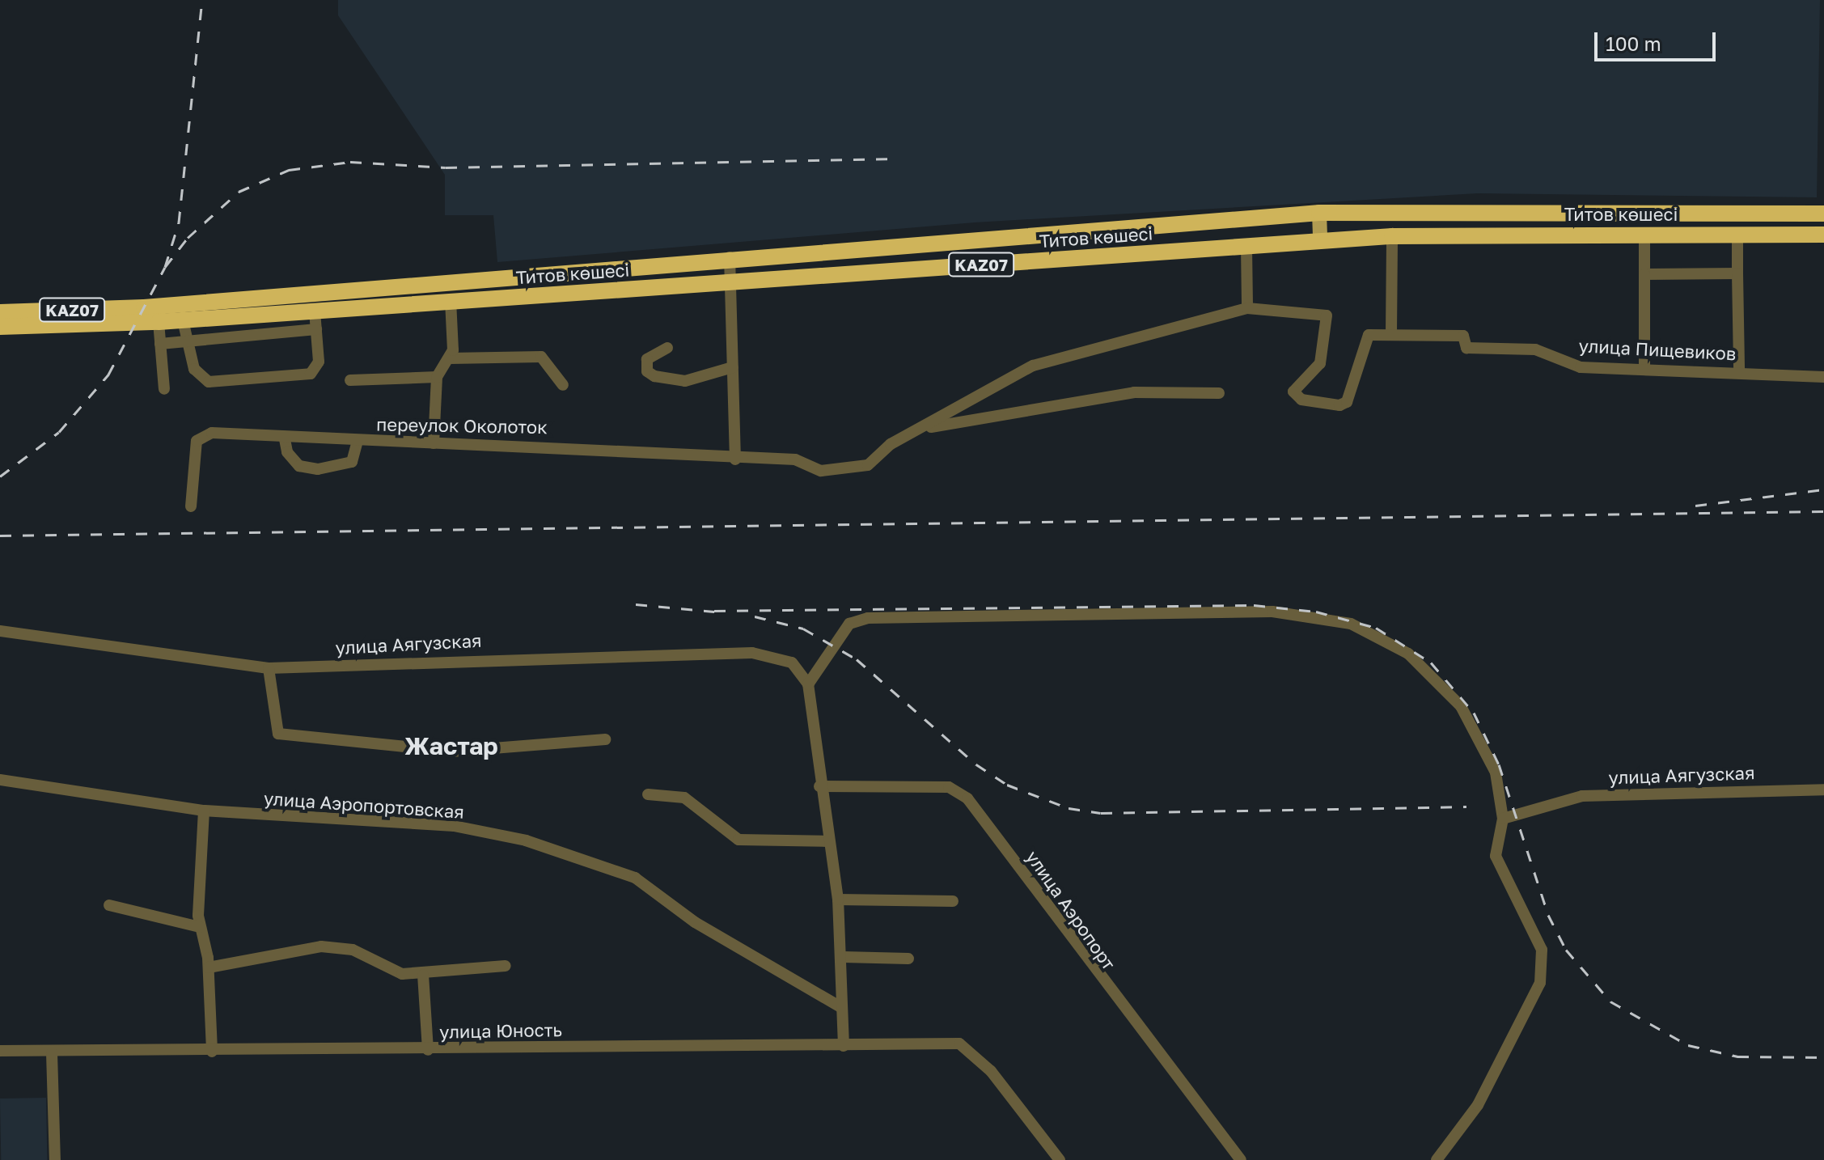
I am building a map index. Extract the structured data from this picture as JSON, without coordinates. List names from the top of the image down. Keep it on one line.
{"streets":{"highway":["Титов көшесі","KAZ07"],"street":["улица Пищевиков","переулок Околоток","улица Аягузская","улица Аэропортовская","улица Аэропорт","улица Юность"]},"crossings":[["Титов көшесі","KAZ07"]],"districts":["Жастар"],"scale_bar":"100 m"}
